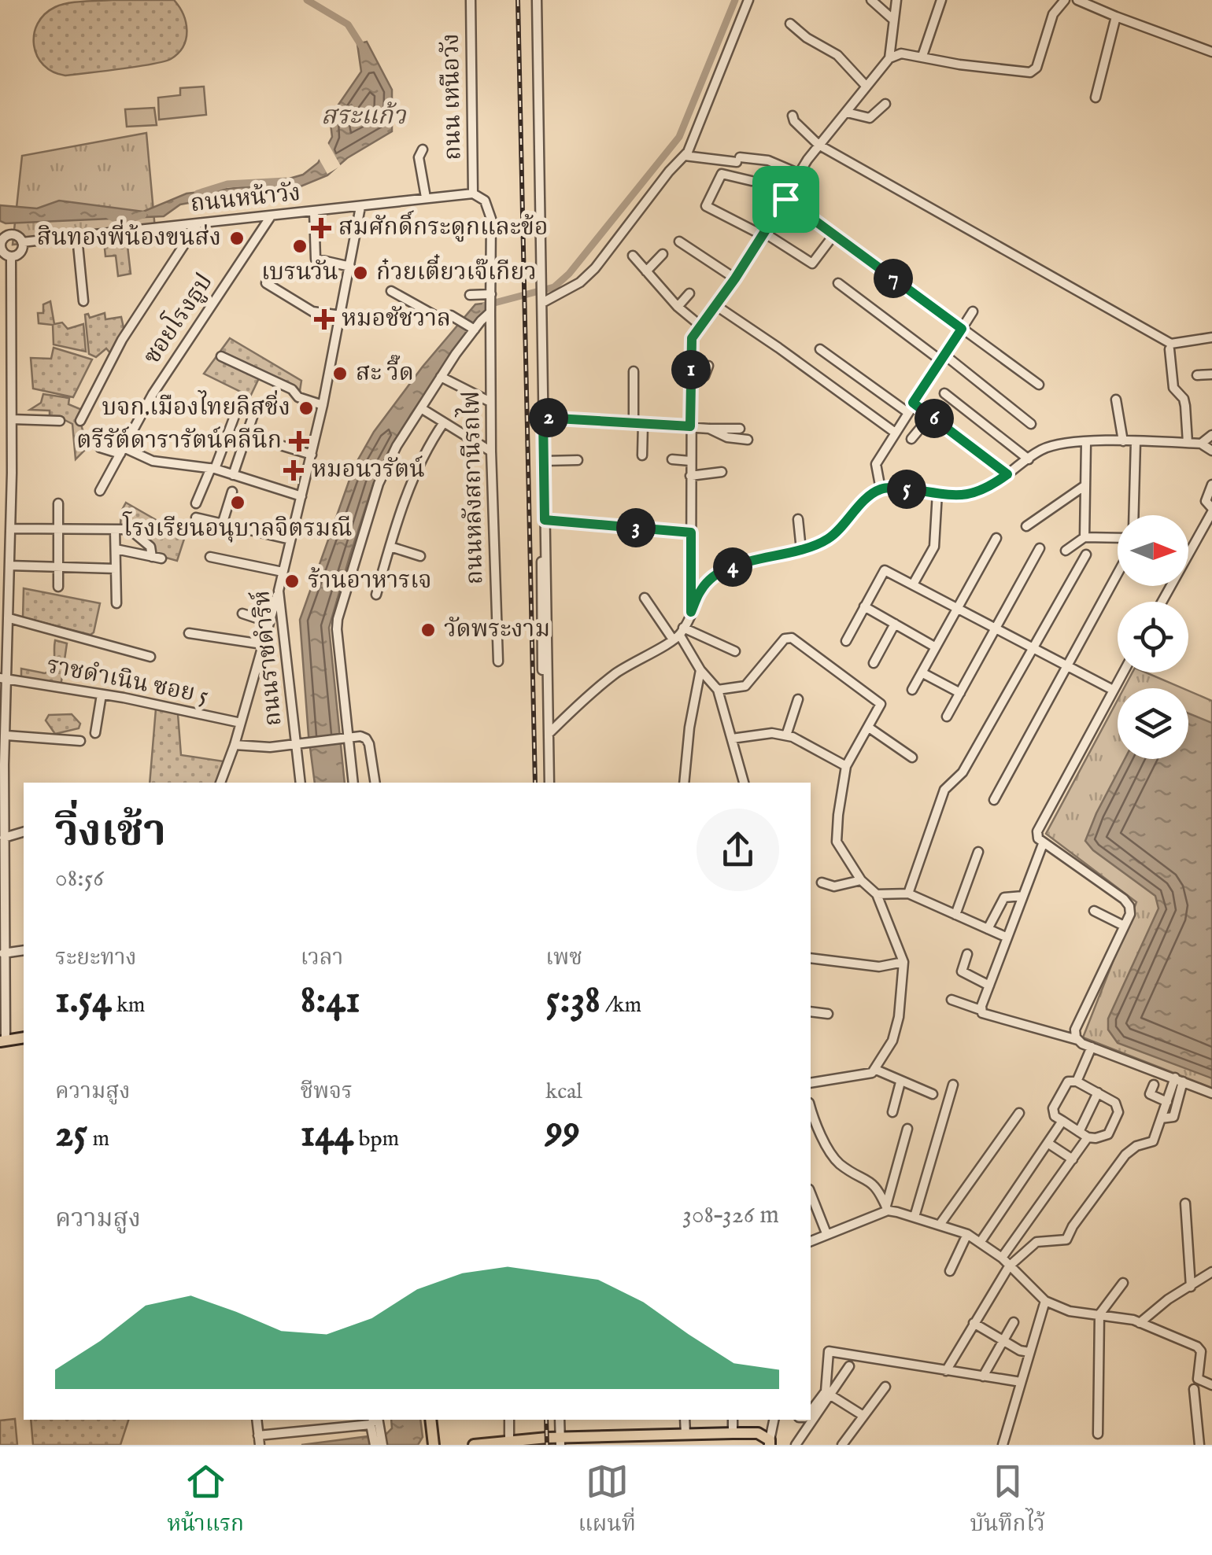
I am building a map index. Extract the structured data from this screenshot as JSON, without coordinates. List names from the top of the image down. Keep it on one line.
{"streets":{"street":["ถนน เหนือวัง","ถนนหน้าวัง","ซอยโรงธูป","ถนนหลังสถานีรถไฟ","ถนนราชดำริห์","ราชดำเนิน ซอย 5"]},"crossings":[["ถนน เหนือวัง","ถนนหน้าวัง"],["ถนน เหนือวัง","ถนนหลังสถานีรถไฟ"],["ถนนหน้าวัง","ซอยโรงธูป"],["ถนนหน้าวัง","ถนนหลังสถานีรถไฟ"],["ถนนหน้าวัง","ถนนราชดำริห์"]],"water":["สระแก้ว"],"places":{"health":["สมศักดิ์กระดูกและข้อ","หมอชัชวาล","ตรีรัต์ดารารัตน์คลีนิก","หมอนวรัตน์"],"other":["สินทองพี่น้องขนส่ง","เบรนวัน","ก๋วยเตี๋ยวเจ๊เกียว","สะ วี๊ด","บจก.เมืองไทยลิสชิ่ง","โรงเรียนอนุบาลจิตรมณี","ร้านอาหารเจ","วัดพระงาม"]},"north":"right","page":{"pins":["7","1","2","6","5","3","4"],"heading":["วิ่งเช้า","08:56"],"stats":[["ระยะทาง","1.54 km"],["เวลา","8:41"],["เพซ","5:38 /km"],["ความสูง","25 m"],["ชีพจร","144 bpm"],["kcal","99"]],"chart":["ความสูง","308–326 m"],"tabs":["หน้าแรก","แผนที่","บันทึกไว้"]}}
